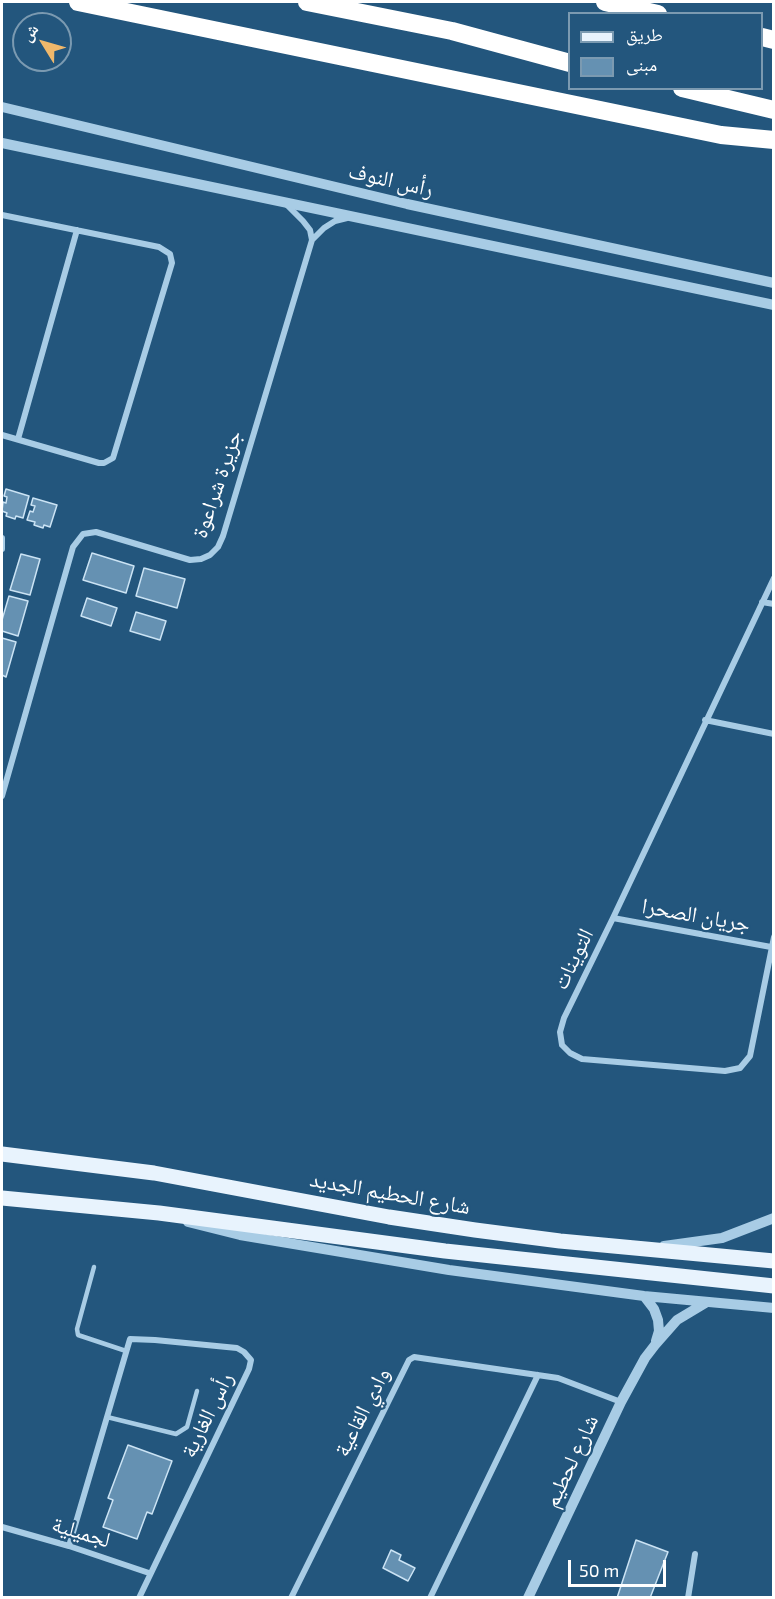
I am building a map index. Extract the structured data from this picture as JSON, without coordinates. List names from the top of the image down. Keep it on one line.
{"streets":{"main road":["شارع الحطيم الجديد"],"street":["رأس النوف","جزيرة شراعوة","جريان الصحرا","التوينات","وادي القاعية","رأس الغارية","شارع لحطيم","لجميلية"]},"crossings":[["جريان الصحرا","التوينات"],["وادي القاعية","شارع لحطيم"],["رأس الغارية","لجميلية"]],"legend":["طريق","مبنى"],"scale_bar":"50 m","north":"top left"}
